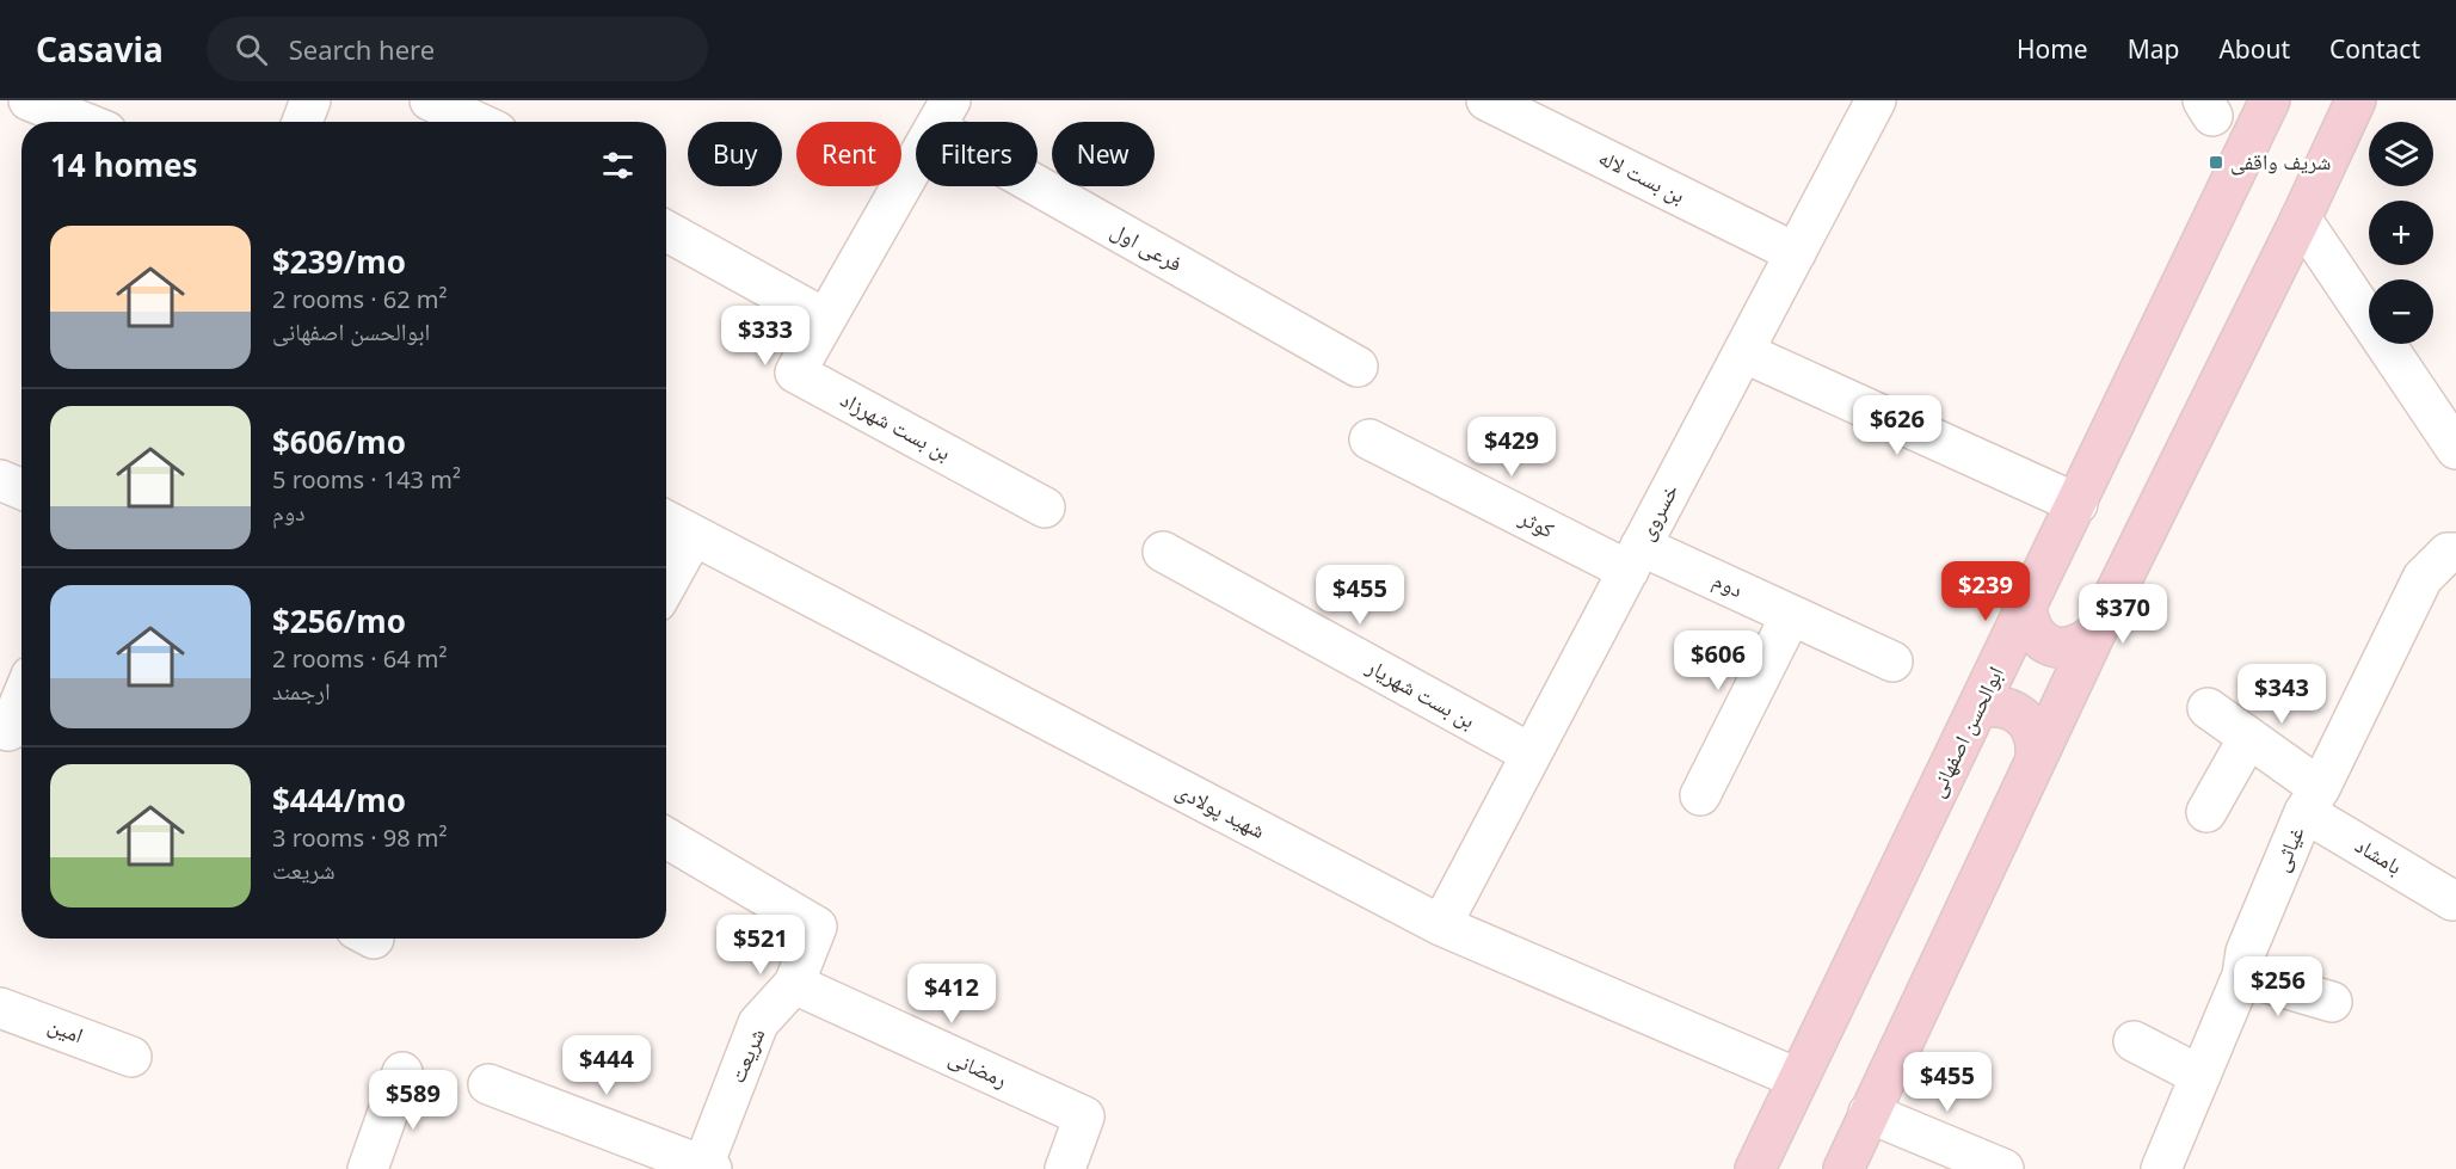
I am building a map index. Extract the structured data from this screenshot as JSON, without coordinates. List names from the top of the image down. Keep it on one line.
{"streets":{"main road":["ابوالحسن اصفهانی"],"street":["بن بست لاله","فرعی اول","بن بست شهرزاد","خسروی","کوثر","دوم","بن بست شهریار","شهید پولادی","غیاثی","بامشاد","امین","شریعت","رمضانی"]},"crossings":[["بن بست لاله","خسروی"],["فرعی اول","بن بست شهرزاد"],["خسروی","کوثر"],["خسروی","دوم"],["خسروی","بن بست شهریار"],["خسروی","شهید پولادی"],["کوثر","دوم"],["ابوالحسن اصفهانی","شهید پولادی"],["غیاثی","بامشاد"],["شریعت","رمضانی"]],"places":{"transit":["شریف واقفی"]},"page":{"header":"Casavia","search":"Search here","nav":["Home","Map","About","Contact"],"map_buttons":["+","−"],"chip":["Buy","Rent","Filters","New"],"heading":"14 homes","list":[{"name":"$239/mo","note":"2 rooms · 62 m² · ابوالحسن اصفهانی"},{"name":"$606/mo","note":"5 rooms · 143 m² · دوم"},{"name":"$256/mo","note":"2 rooms · 64 m² · ارجمند"},{"name":"$444/mo","note":"3 rooms · 98 m² · شریعت"}],"price":["$333","$626","$429","$239","$455","$370","$606","$343","$521","$256","$412","$444","$455","$589"]}}
